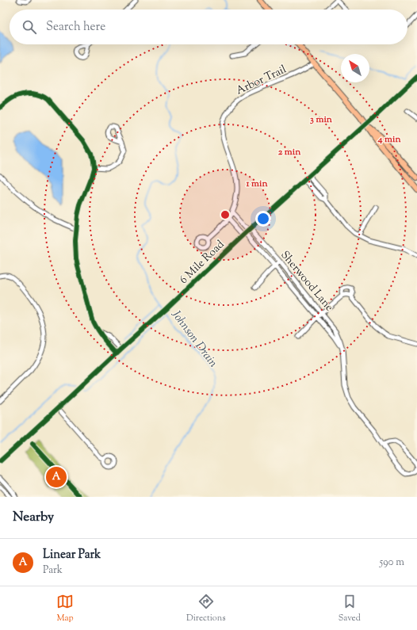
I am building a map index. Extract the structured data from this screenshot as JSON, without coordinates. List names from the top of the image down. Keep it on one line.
{"streets":{"street":["Arbor Trail","6 Mile Road","Sherwood Lane"]},"crossings":[["6 Mile Road","Sherwood Lane"]],"water":["Johnson Drain"],"north":"top left","page":{"search":"Search here","pins":"A","heading":"Nearby","list":[{"mark":"A","name":"Linear Park","note":"Park","value":"590 m"}],"nav":["Map","Directions","Saved"]},"rings":["3 min","4 min","2 min","1 min"]}
